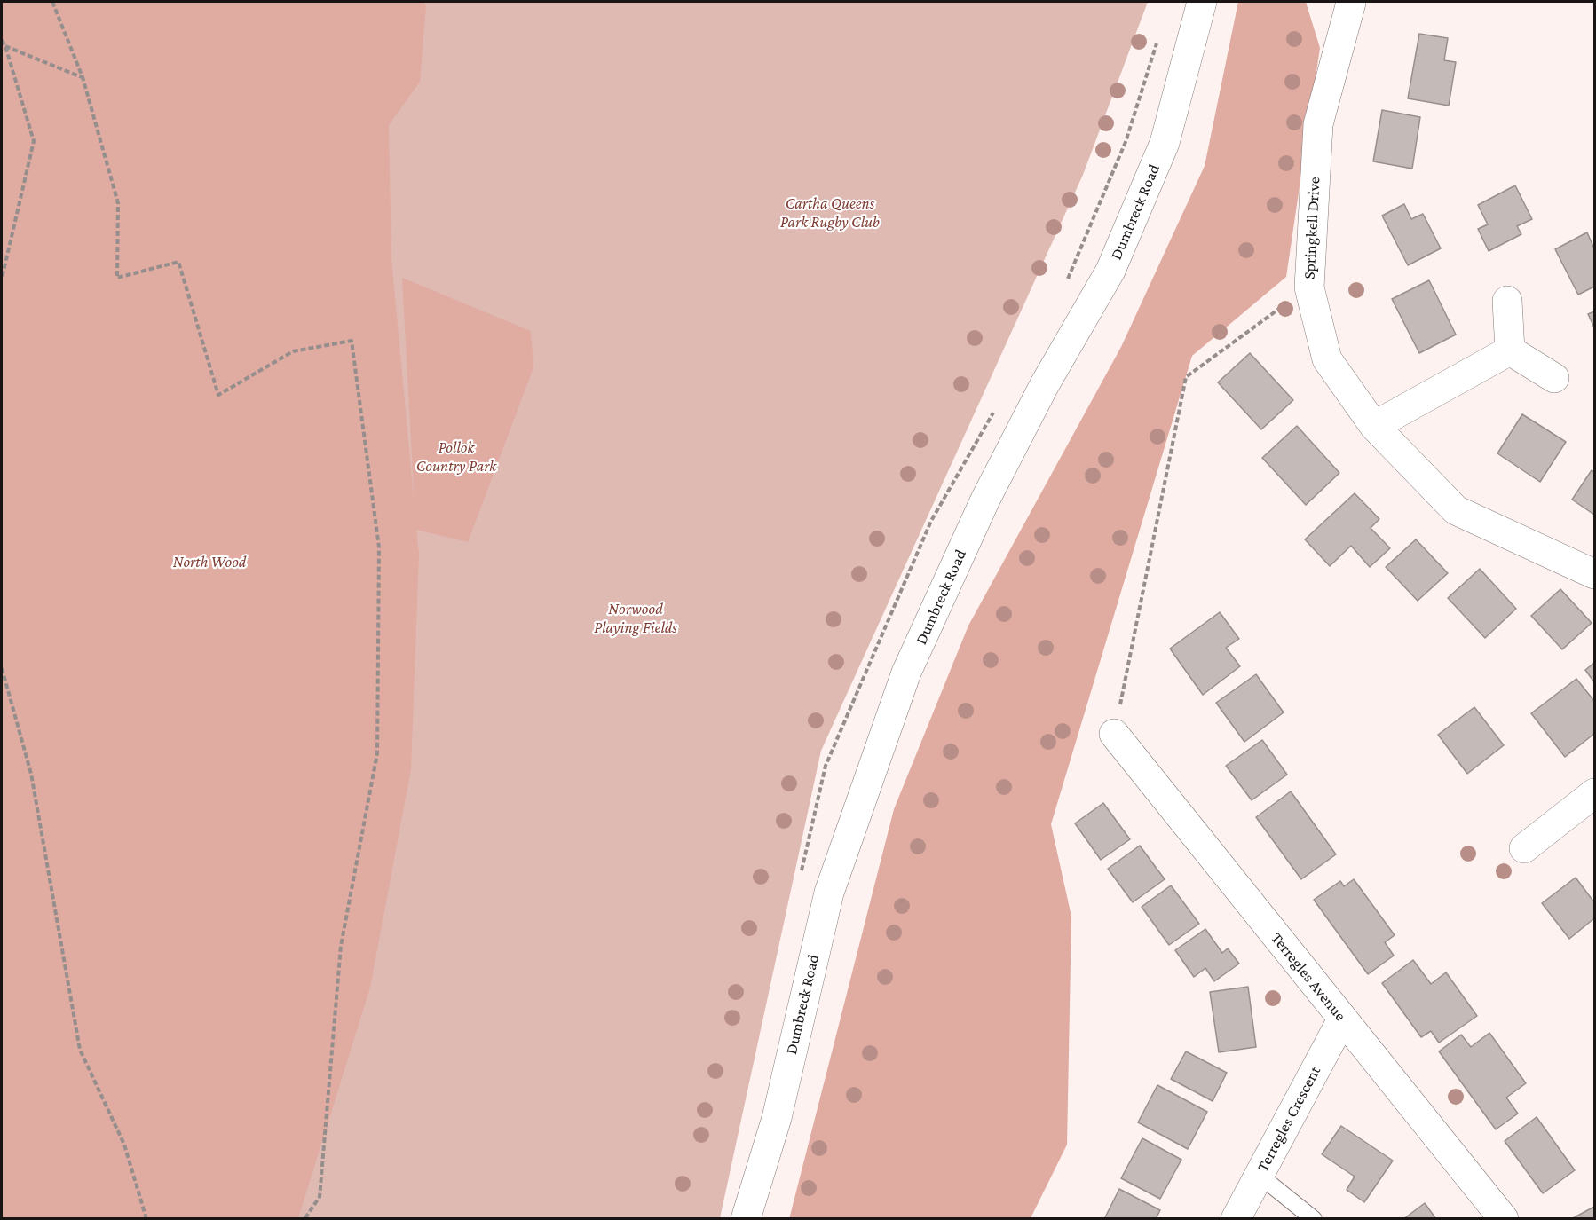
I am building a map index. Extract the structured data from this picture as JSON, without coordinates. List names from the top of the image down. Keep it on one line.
{"streets":{"street":["Dumbreck Road","Springkell Drive","Terregles Avenue","Terregles Crescent"]},"crossings":[["Terregles Avenue","Terregles Crescent"]],"parks":["Cartha Queens Park Rugby Club","Pollok Country Park","North Wood","Norwood Playing Fields"]}
